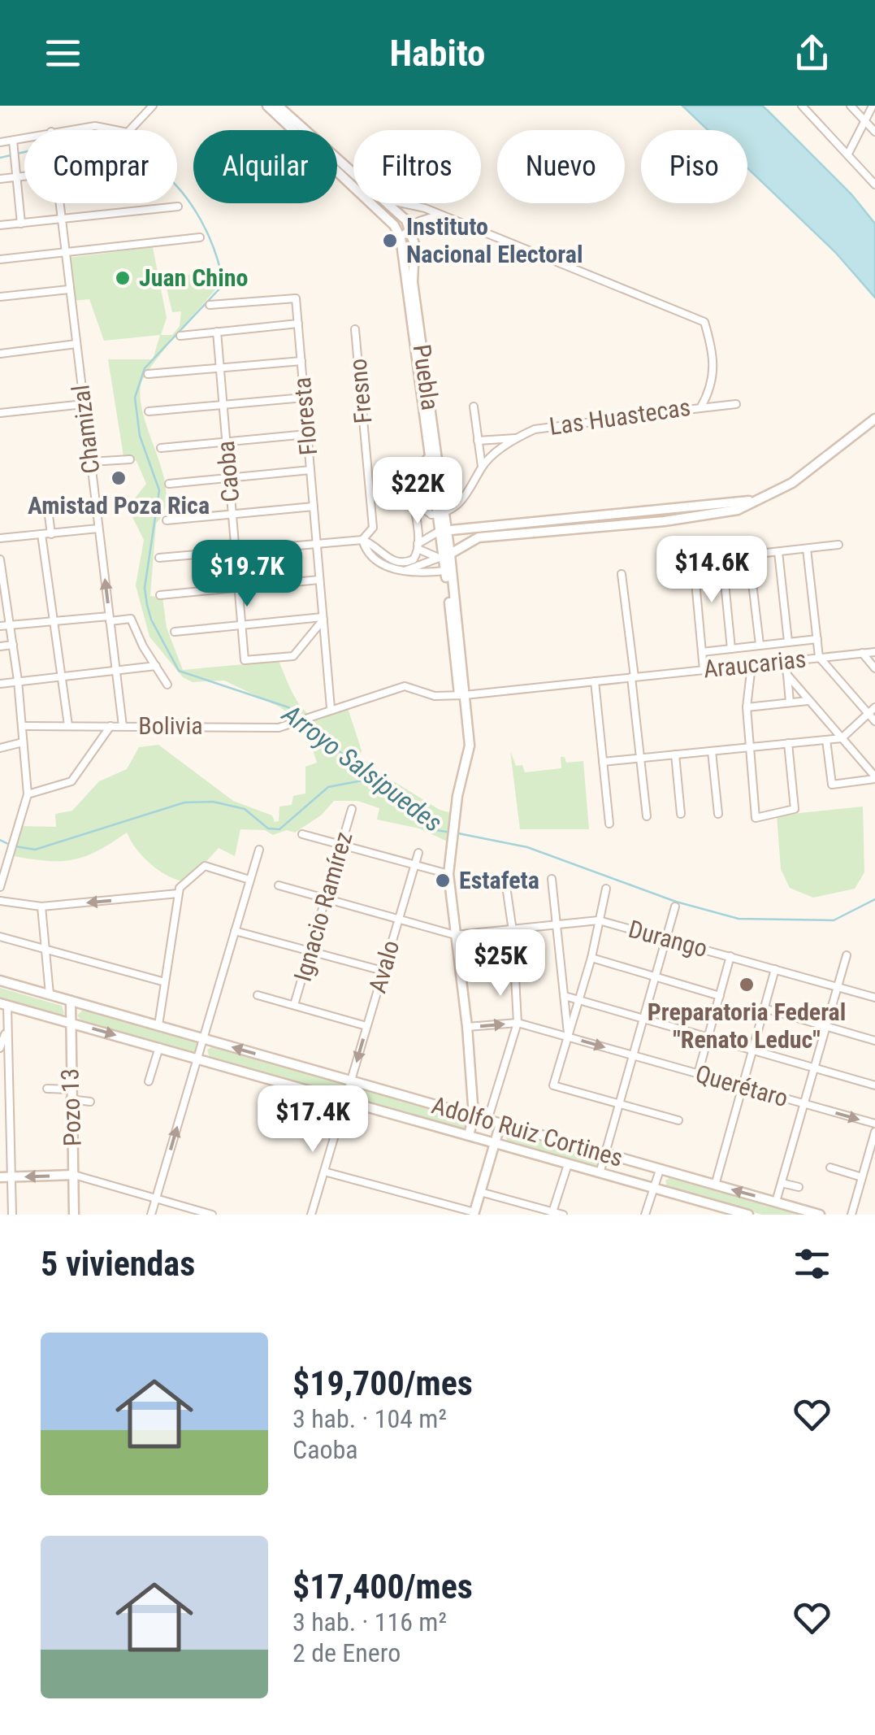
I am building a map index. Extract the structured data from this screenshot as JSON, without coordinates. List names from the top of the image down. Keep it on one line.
{"streets":{"main road":["Puebla","Pozo 13","Adolfo Ruiz Cortines"],"street":["Fresno","Floresta","Las Huastecas","Chamizal","Caoba","Araucarias","Bolivia","Ignacio Ramírez","Durango","Avalo","Querétaro"]},"crossings":[["Puebla","Las Huastecas"],["Puebla","Araucarias"],["Puebla","Durango"],["Puebla","Querétaro"],["Puebla","Adolfo Ruiz Cortines"],["Floresta","Caoba"],["Floresta","Araucarias"],["Floresta","Bolivia"],["Chamizal","Bolivia"],["Araucarias","Bolivia"],["Ignacio Ramírez","Durango"],["Durango","Avalo"],["Avalo","Adolfo Ruiz Cortines"],["Pozo 13","Adolfo Ruiz Cortines"]],"water":["Arroyo Salsipuedes"],"places":["Instituto Nacional Electoral","Juan Chino","Amistad Poza Rica","Estafeta","Preparatoria Federal \"Renato Leduc\""],"page":{"header":"Habito","chip":["Comprar","Alquilar","Filtros","Nuevo","Piso"],"price":["$22K","$14.6K","$19.7K","$25K","$17.4K"],"heading":"5 viviendas","list":[{"name":"$19,700/mes","note":"3 hab. · 104 m² · Caoba"},{"name":"$17,400/mes","note":"3 hab. · 116 m² · 2 de Enero"}]}}
